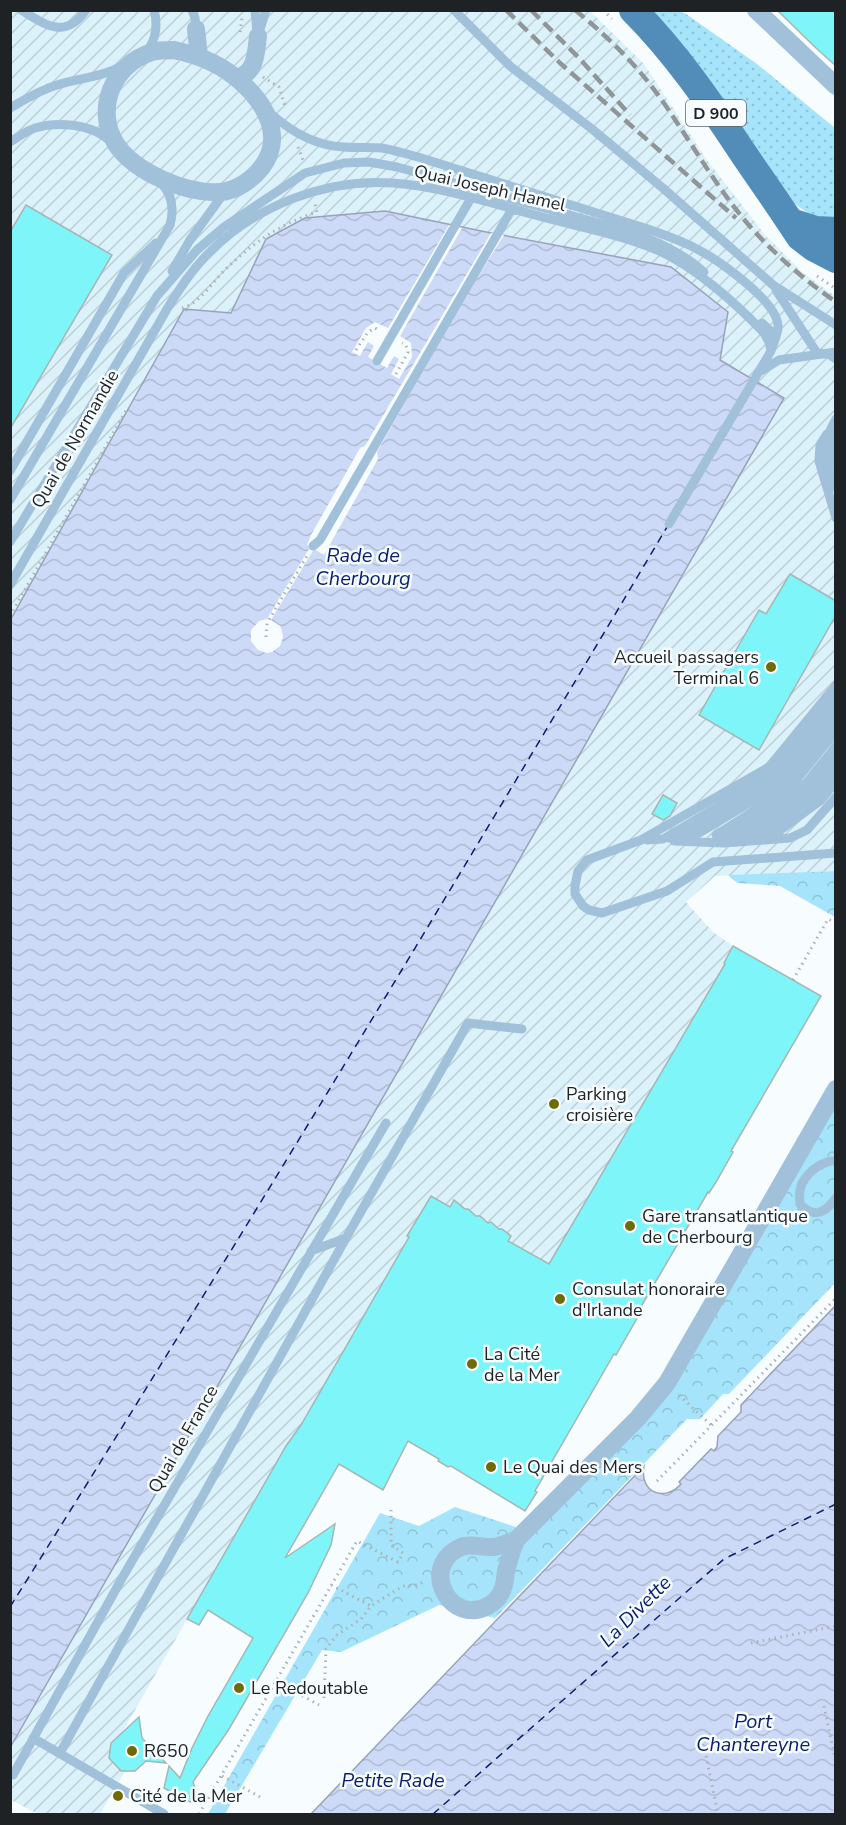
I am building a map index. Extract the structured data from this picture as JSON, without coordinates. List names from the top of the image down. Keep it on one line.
{"streets":{"main road":["D 900"],"lane":["Quai Joseph Hamel","Quai de Normandie","Quai de France"]},"crossings":[["Quai Joseph Hamel","Quai de Normandie"]],"water":["Rade de Cherbourg","La Divette","Port Chantereyne","Petite Rade"],"places":["Accueil passagers Terminal 6","Parking croisière","Gare transatlantique de Cherbourg","Consulat honoraire d'Irlande","La Cité de la Mer","Le Quai des Mers","Le Redoutable","R650","Cité de la Mer"]}
